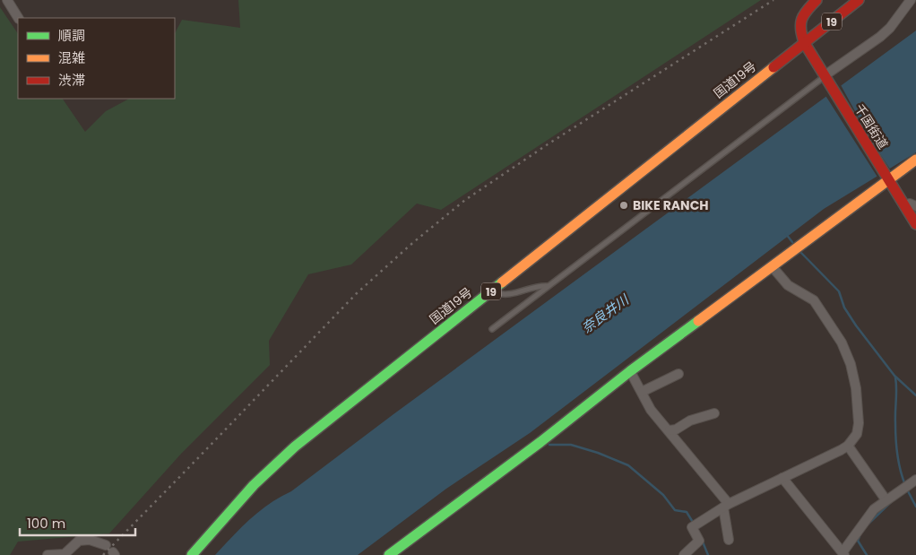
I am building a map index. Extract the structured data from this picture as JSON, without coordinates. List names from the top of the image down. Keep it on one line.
{"streets":{"main road":["19","国道19号","千国街道"]},"crossings":[["19","国道19号"],["19","千国街道"],["国道19号","千国街道"]],"water":["奈良井川"],"places":["BIKE RANCH"],"legend":["順調","混雑","渋滞"],"scale_bar":"100 m"}
